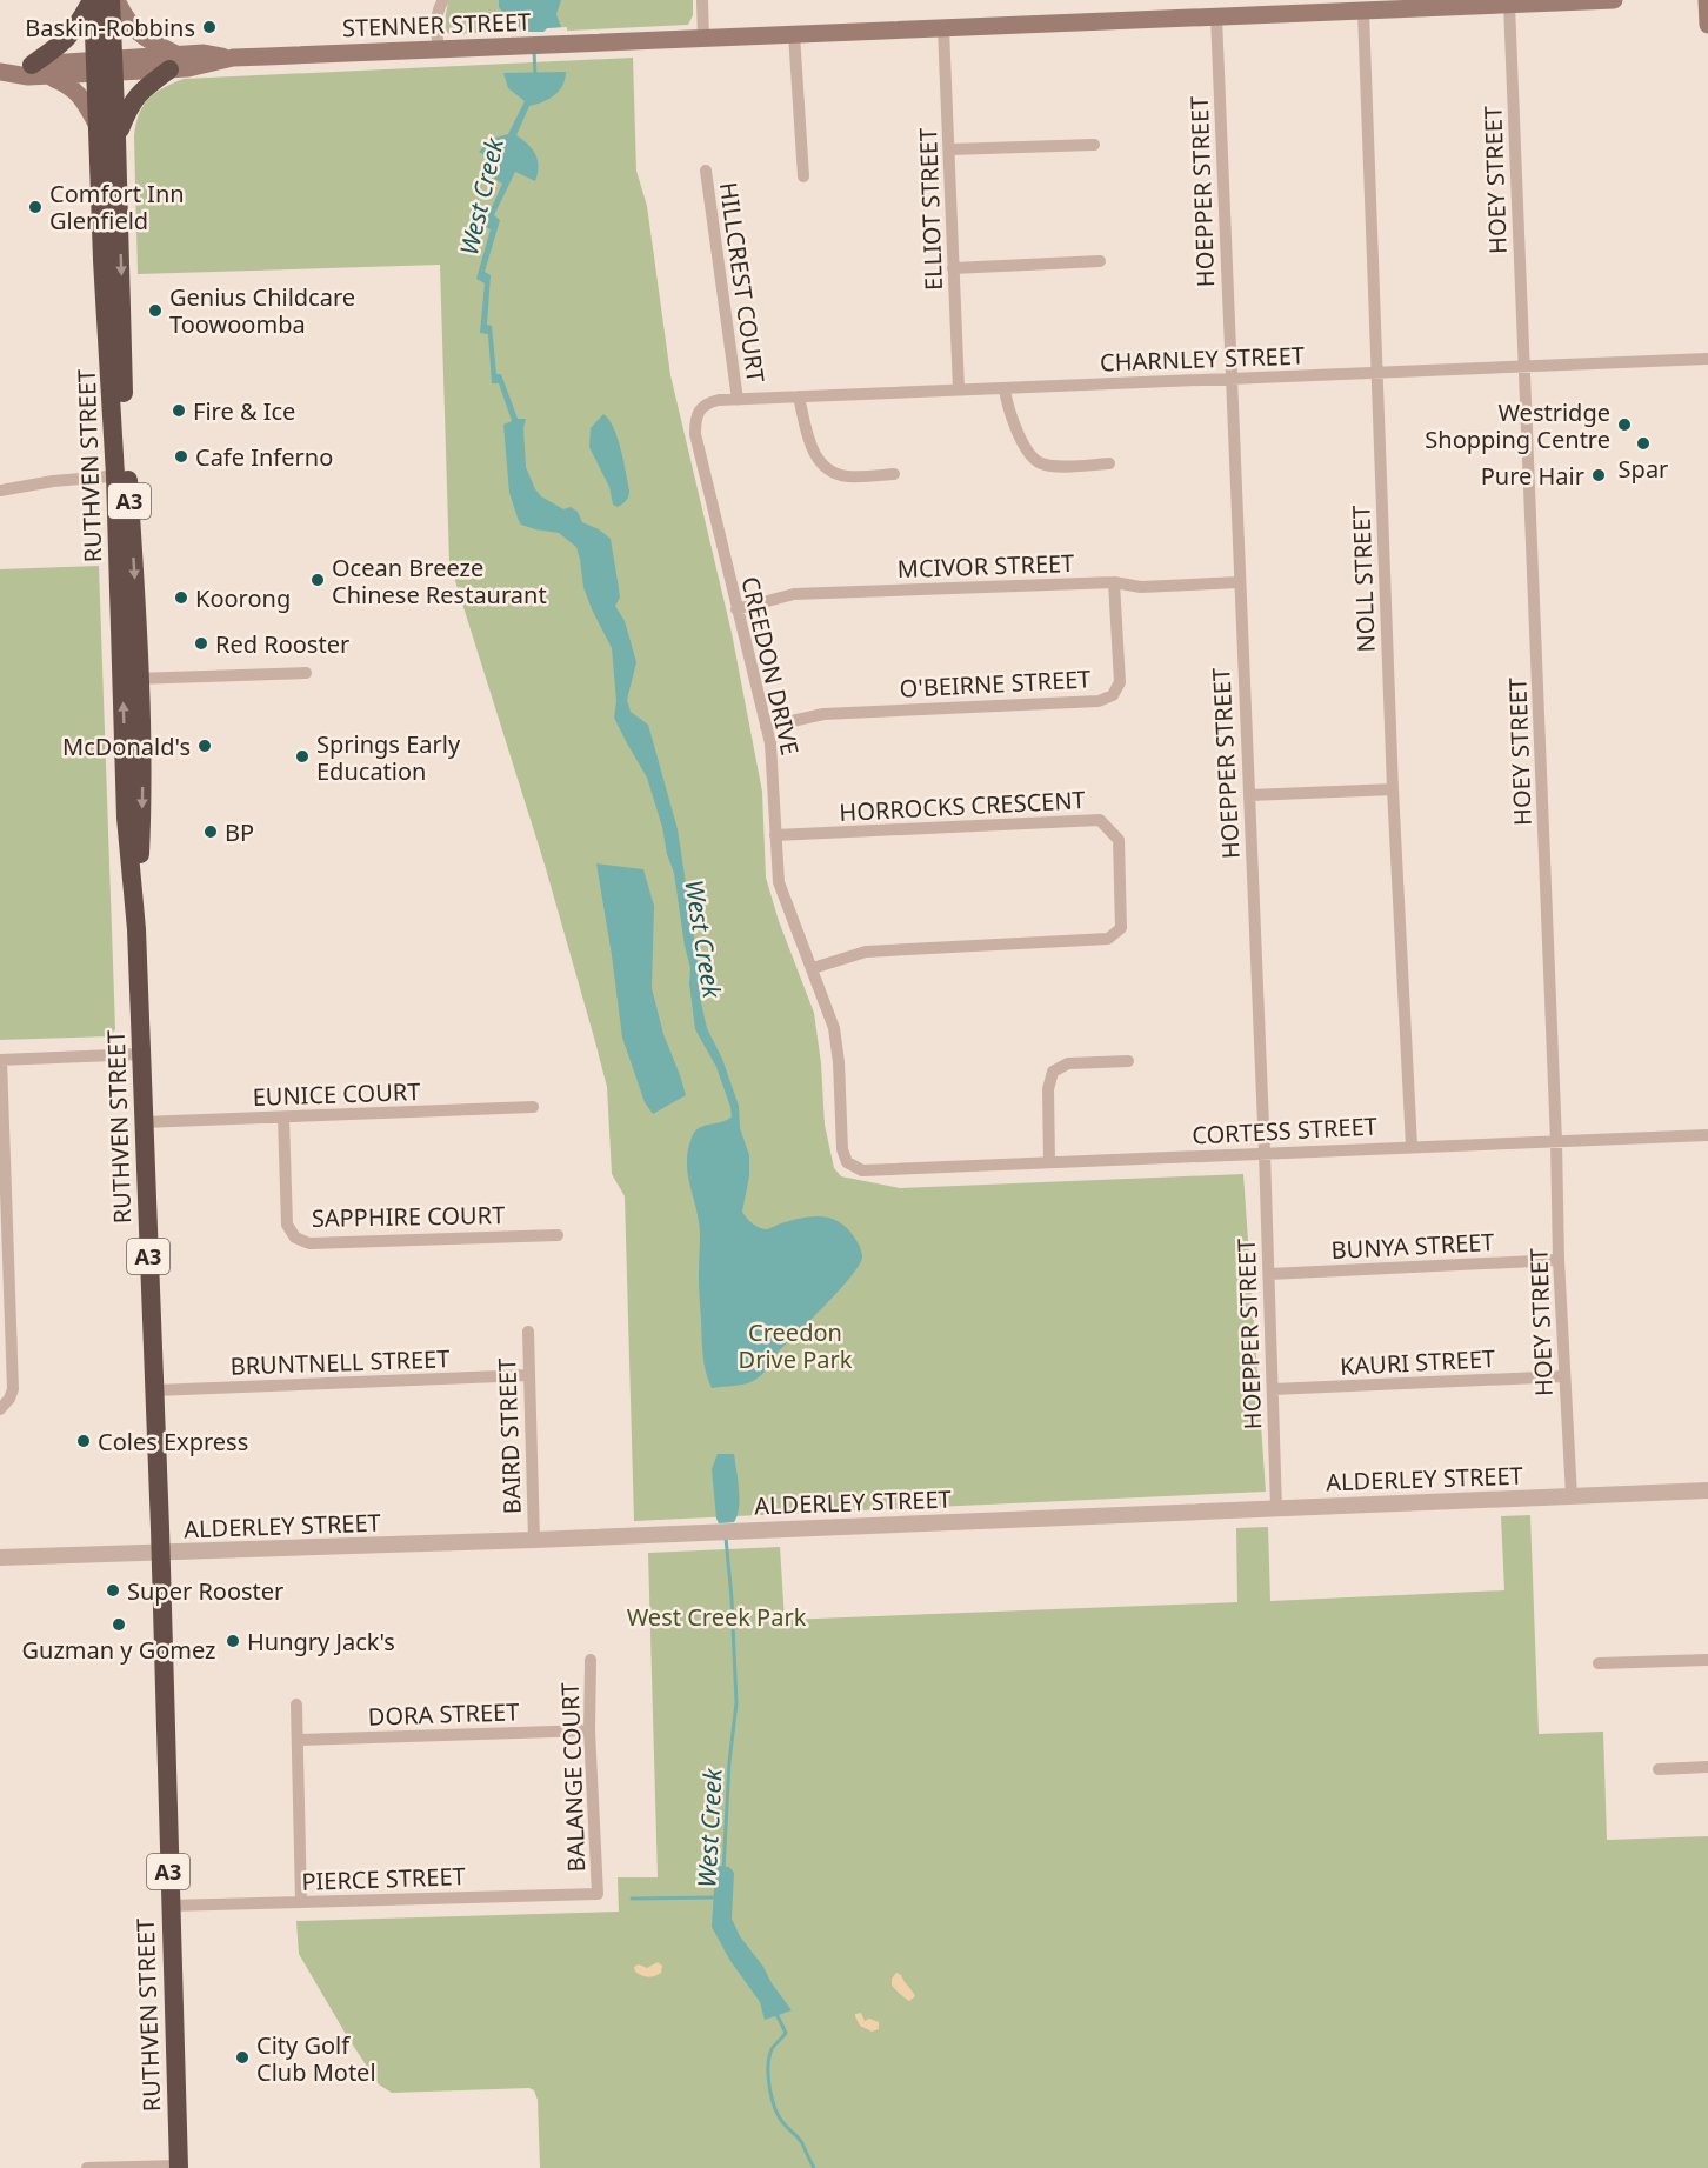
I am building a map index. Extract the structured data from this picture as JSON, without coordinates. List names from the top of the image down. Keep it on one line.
{"streets":{"highway":["RUTHVEN STREET","A3"],"main road":["STENNER STREET"],"street":["HOEY STREET","HOEPPER STREET","ELLIOT STREET","HILLCREST COURT","CHARNLEY STREET","MCIVOR STREET","NOLL STREET","CREEDON DRIVE","O'BEIRNE STREET","HORROCKS CRESCENT","EUNICE COURT","CORTESS STREET","SAPPHIRE COURT","BUNYA STREET","BRUNTNELL STREET","KAURI STREET","BAIRD STREET","ALDERLEY STREET","DORA STREET","BALANGE COURT","PIERCE STREET"]},"crossings":[["STENNER STREET","HOEY STREET"],["STENNER STREET","HOEPPER STREET"],["STENNER STREET","ELLIOT STREET"],["STENNER STREET","RUTHVEN STREET"],["STENNER STREET","NOLL STREET"],["HOEY STREET","CHARNLEY STREET"],["HOEY STREET","CORTESS STREET"],["HOEY STREET","BUNYA STREET"],["HOEY STREET","KAURI STREET"],["HOEY STREET","ALDERLEY STREET"],["HOEPPER STREET","CHARNLEY STREET"],["HOEPPER STREET","MCIVOR STREET"],["HOEPPER STREET","CORTESS STREET"],["HOEPPER STREET","BUNYA STREET"],["HOEPPER STREET","KAURI STREET"],["HOEPPER STREET","ALDERLEY STREET"],["ELLIOT STREET","CHARNLEY STREET"],["HILLCREST COURT","CHARNLEY STREET"],["CHARNLEY STREET","NOLL STREET"],["CHARNLEY STREET","CREEDON DRIVE"],["RUTHVEN STREET","EUNICE COURT"],["RUTHVEN STREET","BRUNTNELL STREET"],["RUTHVEN STREET","ALDERLEY STREET"],["RUTHVEN STREET","PIERCE STREET"],["MCIVOR STREET","CREEDON DRIVE"],["MCIVOR STREET","O'BEIRNE STREET"],["NOLL STREET","CORTESS STREET"],["CREEDON DRIVE","O'BEIRNE STREET"],["CREEDON DRIVE","HORROCKS CRESCENT"],["CREEDON DRIVE","CORTESS STREET"],["EUNICE COURT","SAPPHIRE COURT"],["BRUNTNELL STREET","BAIRD STREET"],["BAIRD STREET","ALDERLEY STREET"],["DORA STREET","BALANGE COURT"],["BALANGE COURT","PIERCE STREET"]],"water":["West Creek"],"parks":["Creedon Drive Park","West Creek Park"],"places":["Baskin-Robbins","Comfort Inn Glenfield","Genius Childcare Toowoomba","Fire & Ice","Westridge Shopping Centre","Spar","Cafe Inferno","Pure Hair","Ocean Breeze Chinese Restaurant","Koorong","Red Rooster","McDonald's","Springs Early Education","BP","Coles Express","Super Rooster","Guzman y Gomez","Hungry Jack's","City Golf Club Motel"]}
